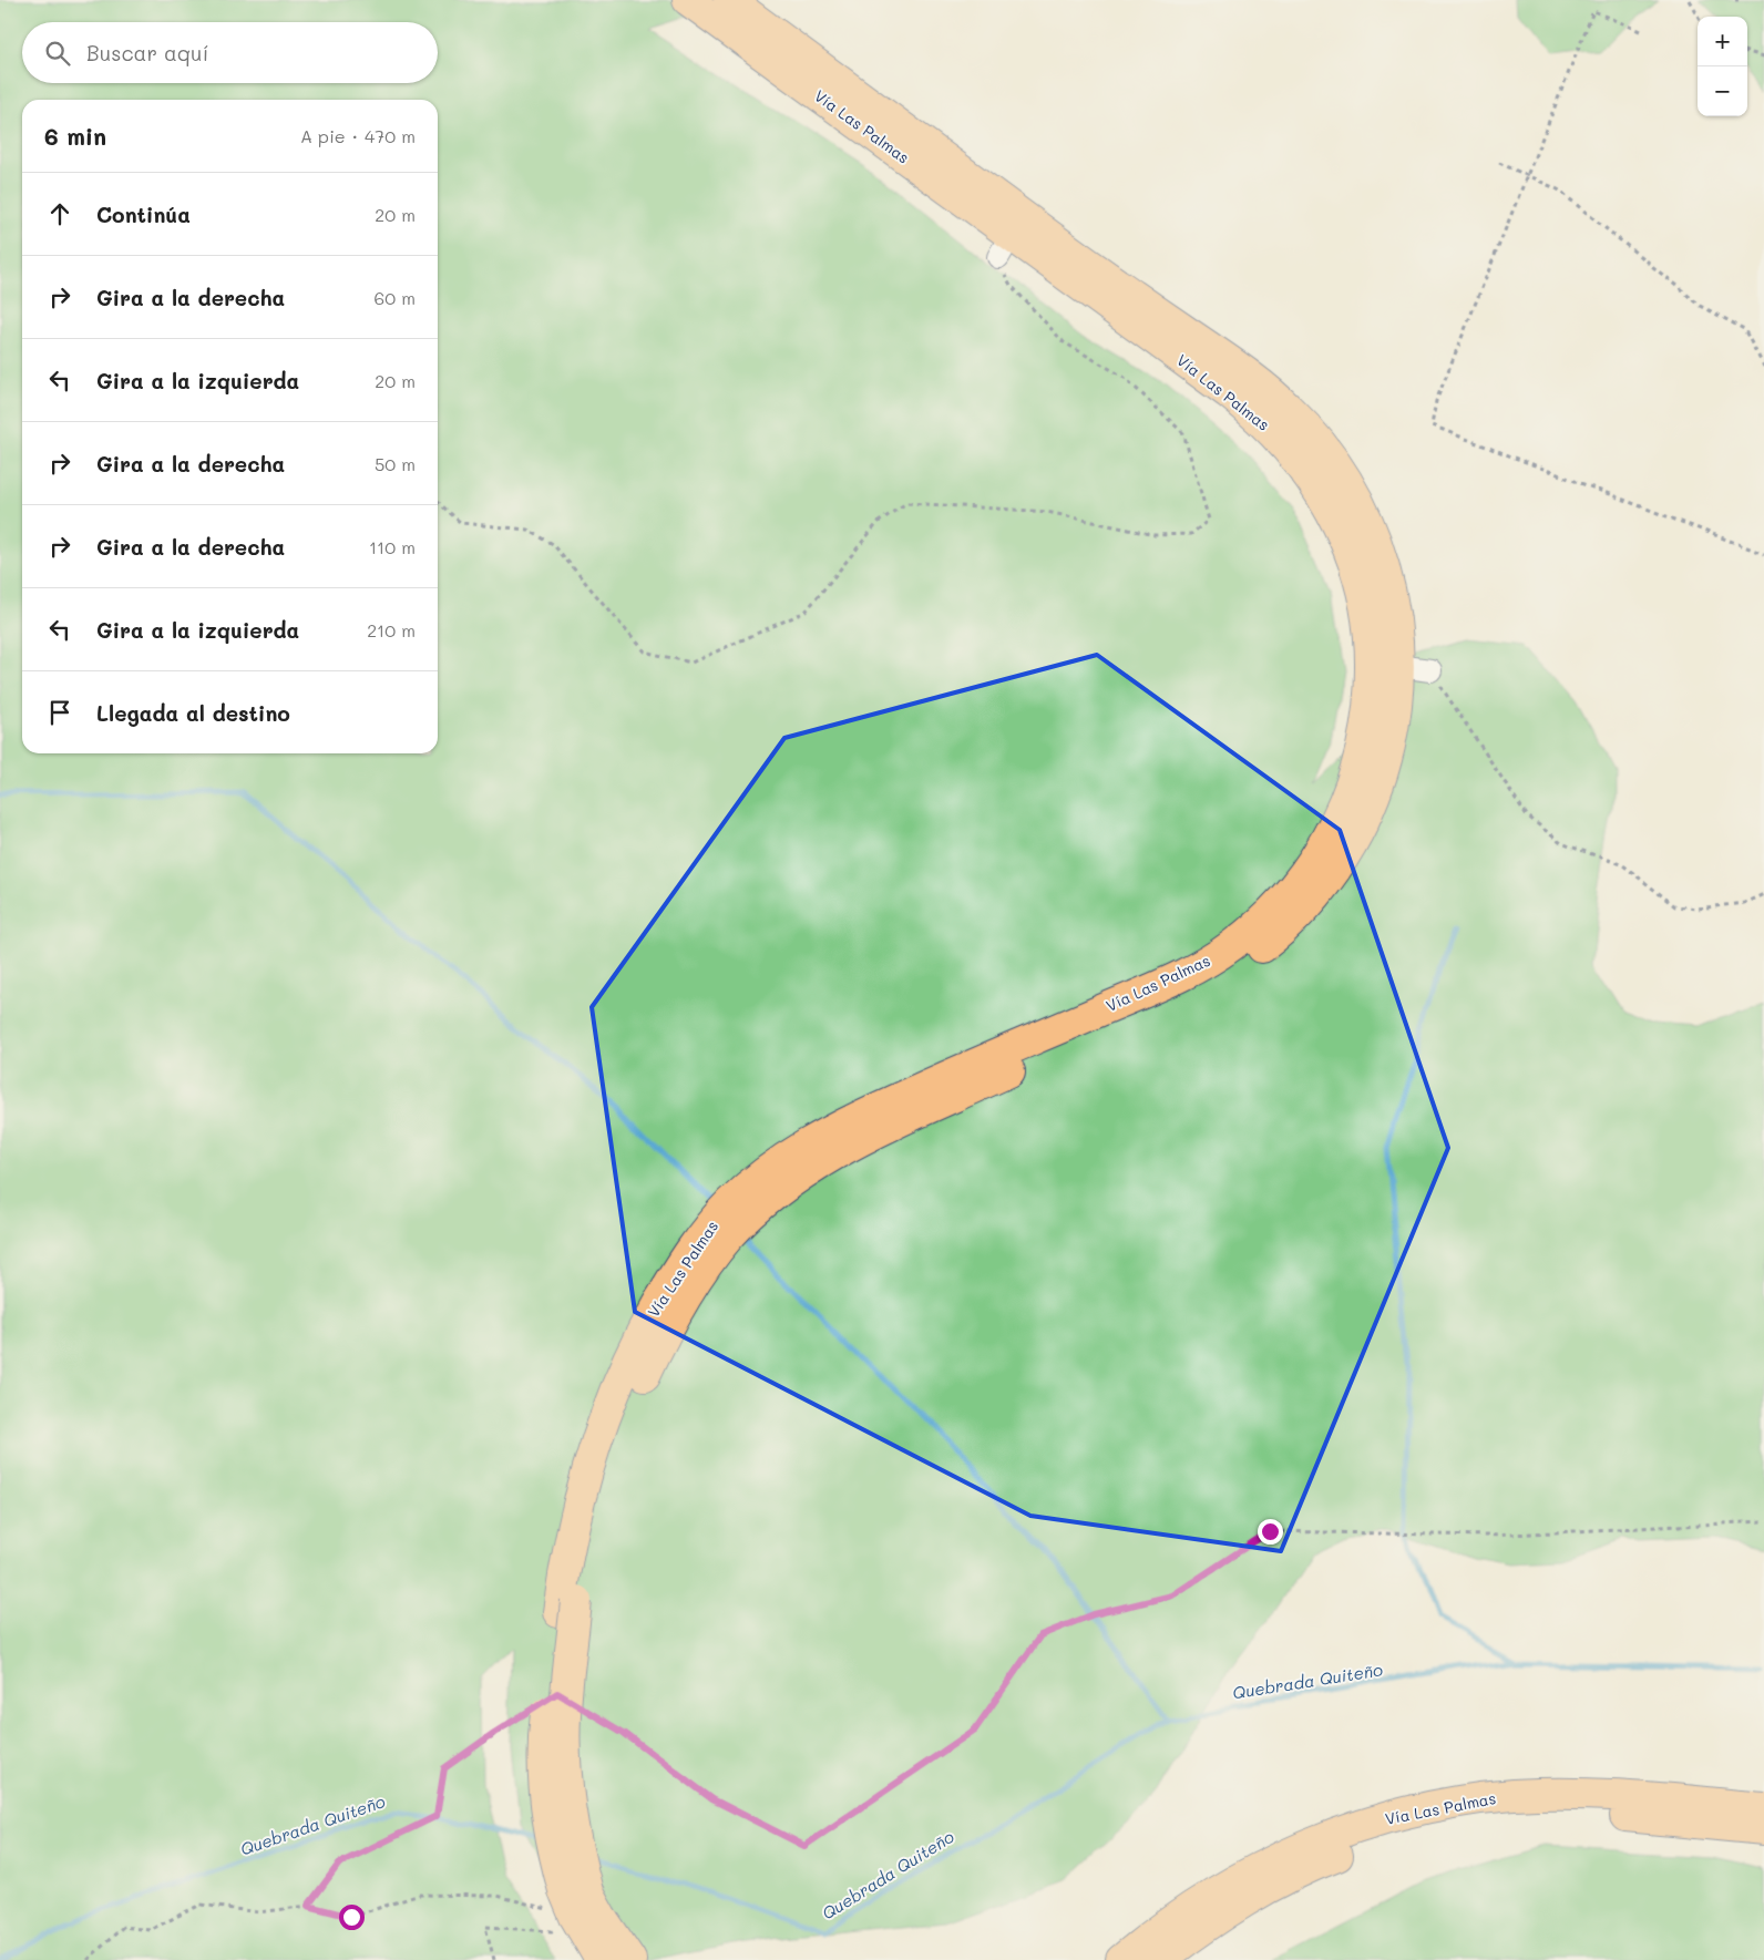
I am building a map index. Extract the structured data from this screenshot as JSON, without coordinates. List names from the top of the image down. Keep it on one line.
{"streets":{"highway":["Vía Las Palmas"]},"water":["Quebrada Quiteño"],"page":{"map_buttons":["+","−"],"search":"Buscar aquí","heading":["6 min","A pie · 470 m"],"list":[["Continúa","20 m"],["Gira a la derecha","60 m"],["Gira a la izquierda","20 m"],["Gira a la derecha","50 m"],["Gira a la derecha","110 m"],["Gira a la izquierda","210 m"],"Llegada al destino"]}}
